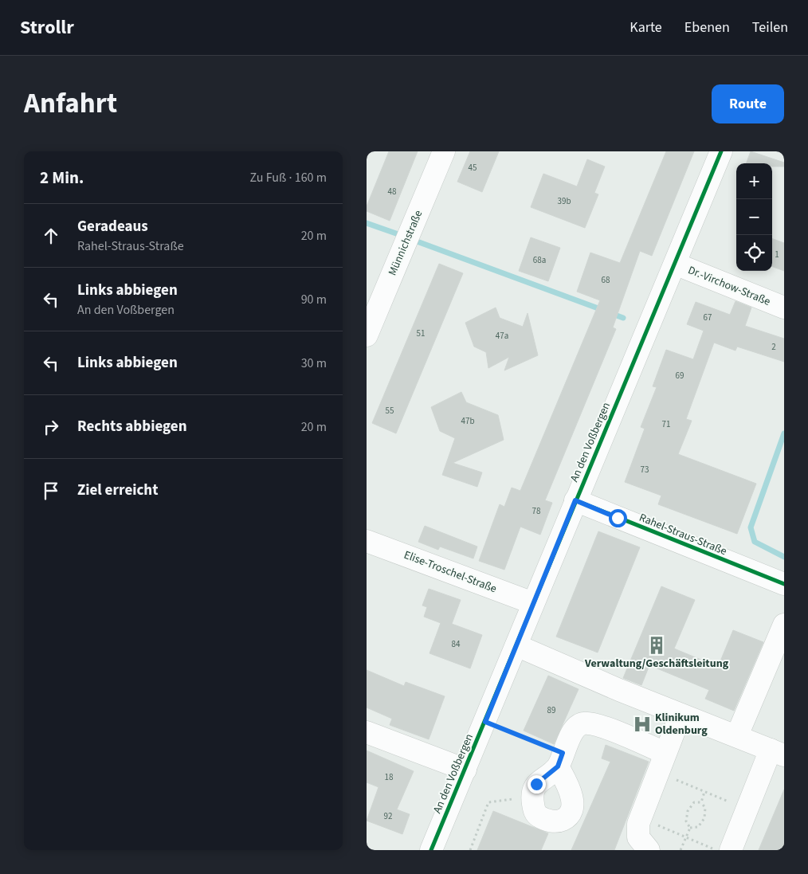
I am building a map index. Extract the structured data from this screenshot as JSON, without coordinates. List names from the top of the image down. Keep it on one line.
{"streets":{"street":["Münnichstraße","Dr.-Virchow-Straße","An den Voßbergen","Rahel-Straus-Straße","Elise-Troschel-Straße"]},"crossings":[["Dr.-Virchow-Straße","An den Voßbergen"],["An den Voßbergen","Rahel-Straus-Straße"],["An den Voßbergen","Elise-Troschel-Straße"]],"places":{"building":["Verwaltung/Geschäftsleitung"],"hospital":["Klinikum Oldenburg"]},"house_numbers":["45","48","39b","1","68a","68","67","51","47a","2","69","55","47b","71","73","78","84","89","18","92"],"page":{"header":"Strollr","nav":["Karte","Ebenen","Teilen"],"title":"Anfahrt","buttons":"Route","heading":["2 Min.","Zu Fuß · 160 m"],"map_buttons":["+","−"],"list":[["Geradeaus","Rahel-Straus-Straße","20 m"],["Links abbiegen","An den Voßbergen","90 m"],["Links abbiegen","30 m"],["Rechts abbiegen","20 m"],"Ziel erreicht"]}}
